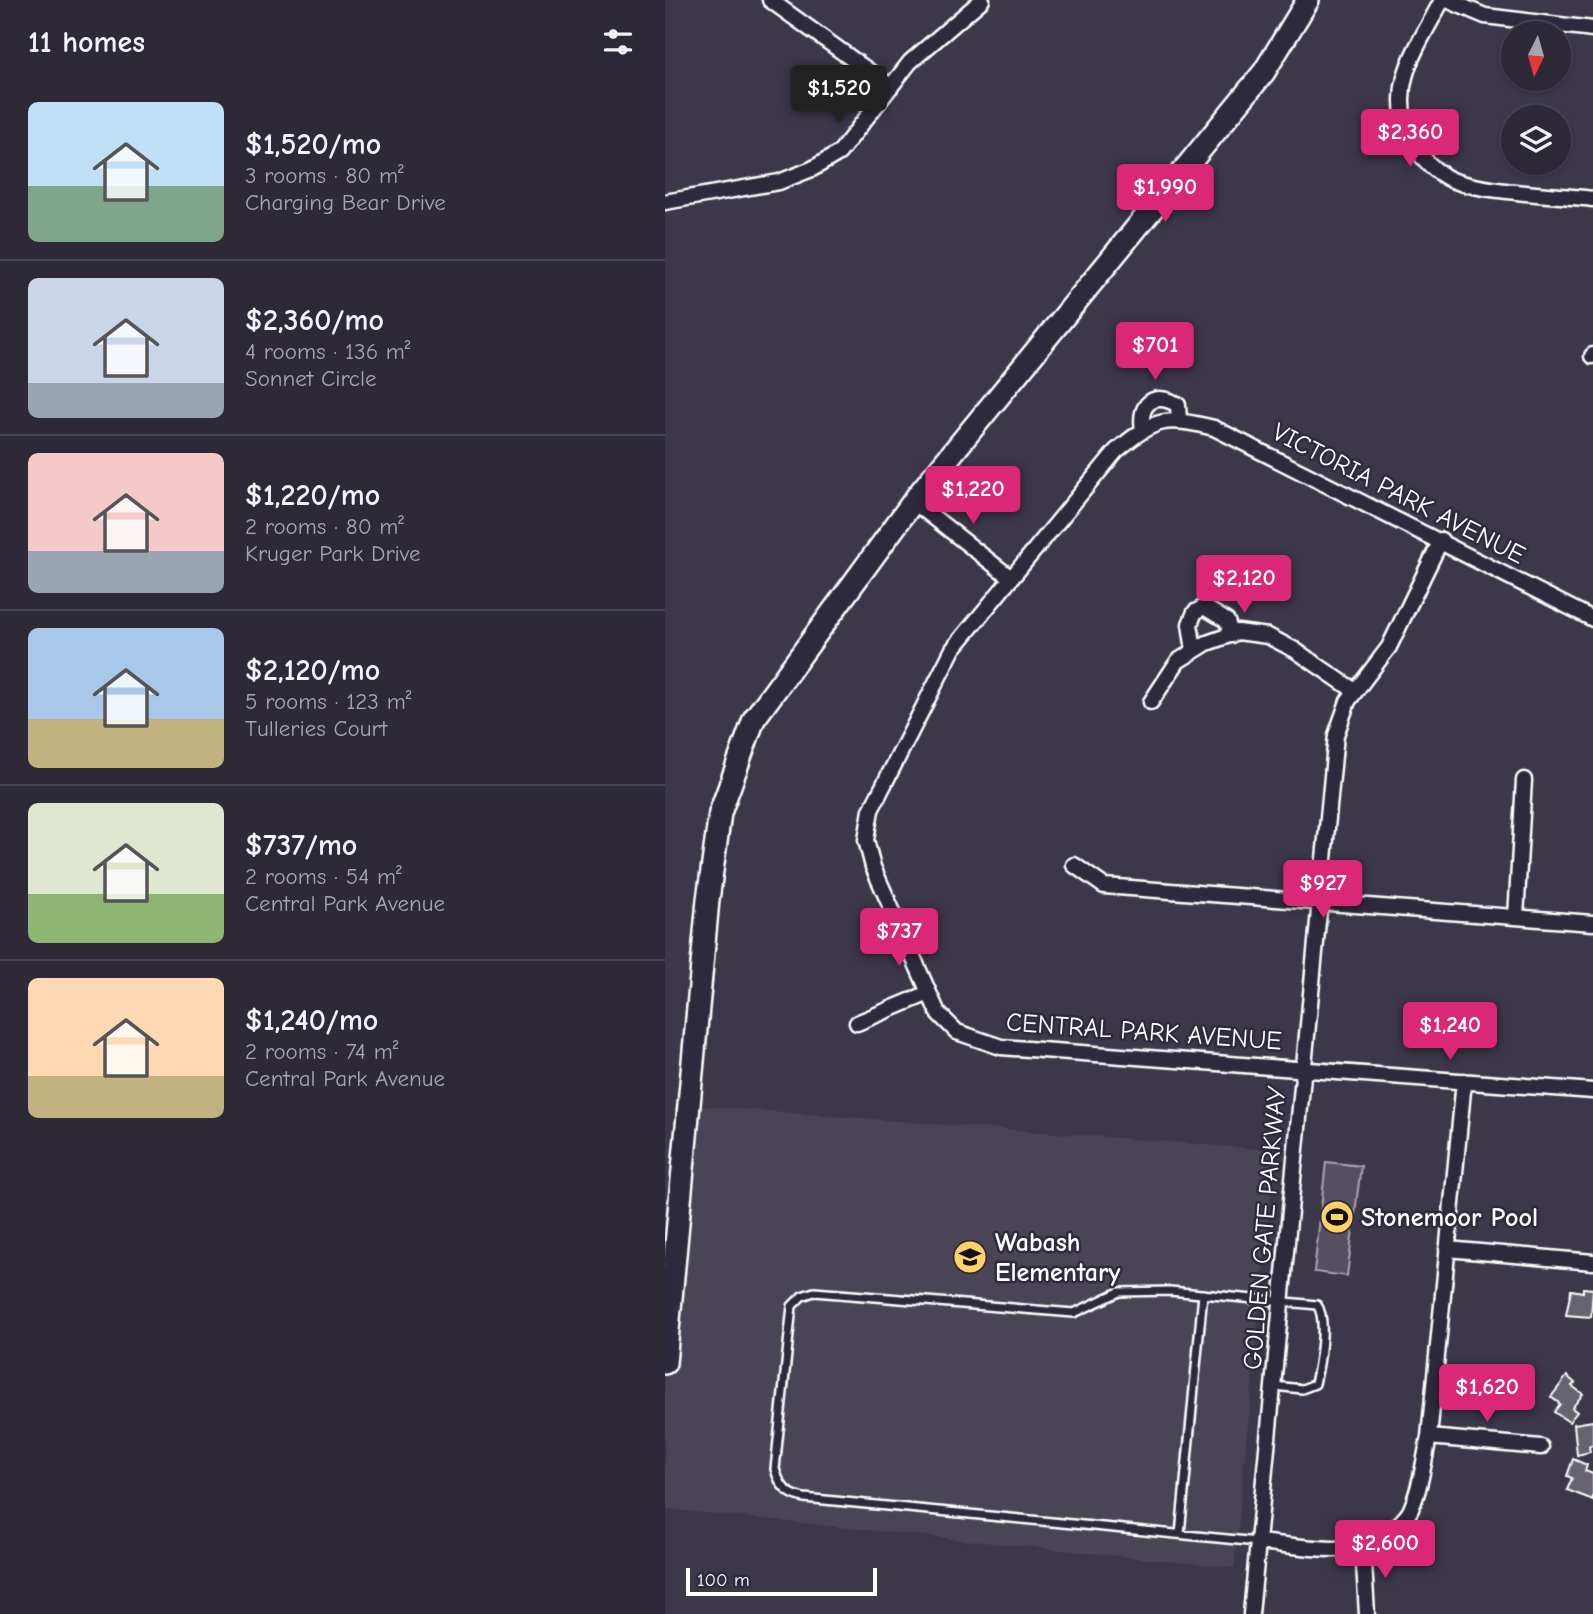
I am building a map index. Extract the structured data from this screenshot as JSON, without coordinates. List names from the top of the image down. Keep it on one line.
{"streets":{"street":["VICTORIA PARK AVENUE","CENTRAL PARK AVENUE","GOLDEN GATE PARKWAY"]},"crossings":[["VICTORIA PARK AVENUE","CENTRAL PARK AVENUE"],["VICTORIA PARK AVENUE","GOLDEN GATE PARKWAY"],["CENTRAL PARK AVENUE","GOLDEN GATE PARKWAY"]],"places":{"sports":["Stonemoor Pool"],"school or university":["Wabash Elementary"]},"scale_bar":"100 m","north":"bottom","page":{"heading":"11 homes","price":["$1,520","$2,360","$1,990","$701","$1,220","$2,120","$927","$737","$1,240","$1,620","$2,600"],"list":[{"name":"$1,520/mo","note":"3 rooms · 80 m² · Charging Bear Drive"},{"name":"$2,360/mo","note":"4 rooms · 136 m² · Sonnet Circle"},{"name":"$1,220/mo","note":"2 rooms · 80 m² · Kruger Park Drive"},{"name":"$2,120/mo","note":"5 rooms · 123 m² · Tulleries Court"},{"name":"$737/mo","note":"2 rooms · 54 m² · Central Park Avenue"},{"name":"$1,240/mo","note":"2 rooms · 74 m² · Central Park Avenue"}],"scale":"100 m"}}
